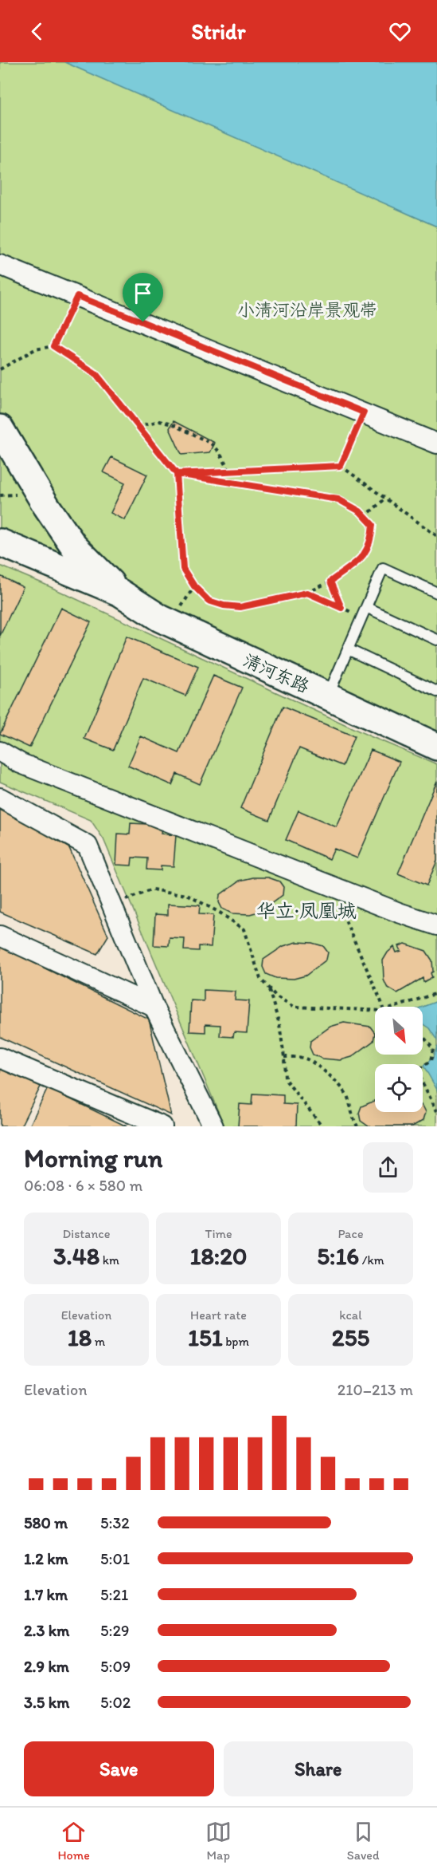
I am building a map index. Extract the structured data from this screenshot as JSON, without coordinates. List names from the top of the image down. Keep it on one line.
{"streets":{"street":["清河东路"]},"districts":["华立·凤凰城"],"parks":["小清河沿岸景观带"],"north":"bottom right","page":{"header":"Stridr","heading":["Morning run","06:08 · 6 × 580 m"],"stats":[["Distance","3.48 km"],["Time","18:20"],["Pace","5:16 /km"],["Elevation","18 m"],["Heart rate","151 bpm"],["kcal","255"]],"chart":["Elevation","210–213 m"],"list":[{"name":"580 m","note":"5:32"},{"name":"1.2 km","note":"5:01"},{"name":"1.7 km","note":"5:21"},{"name":"2.3 km","note":"5:29"},{"name":"2.9 km","note":"5:09"},{"name":"3.5 km","note":"5:02"}],"buttons":["Save","Share"],"tabs":["Home","Map","Saved"]}}
